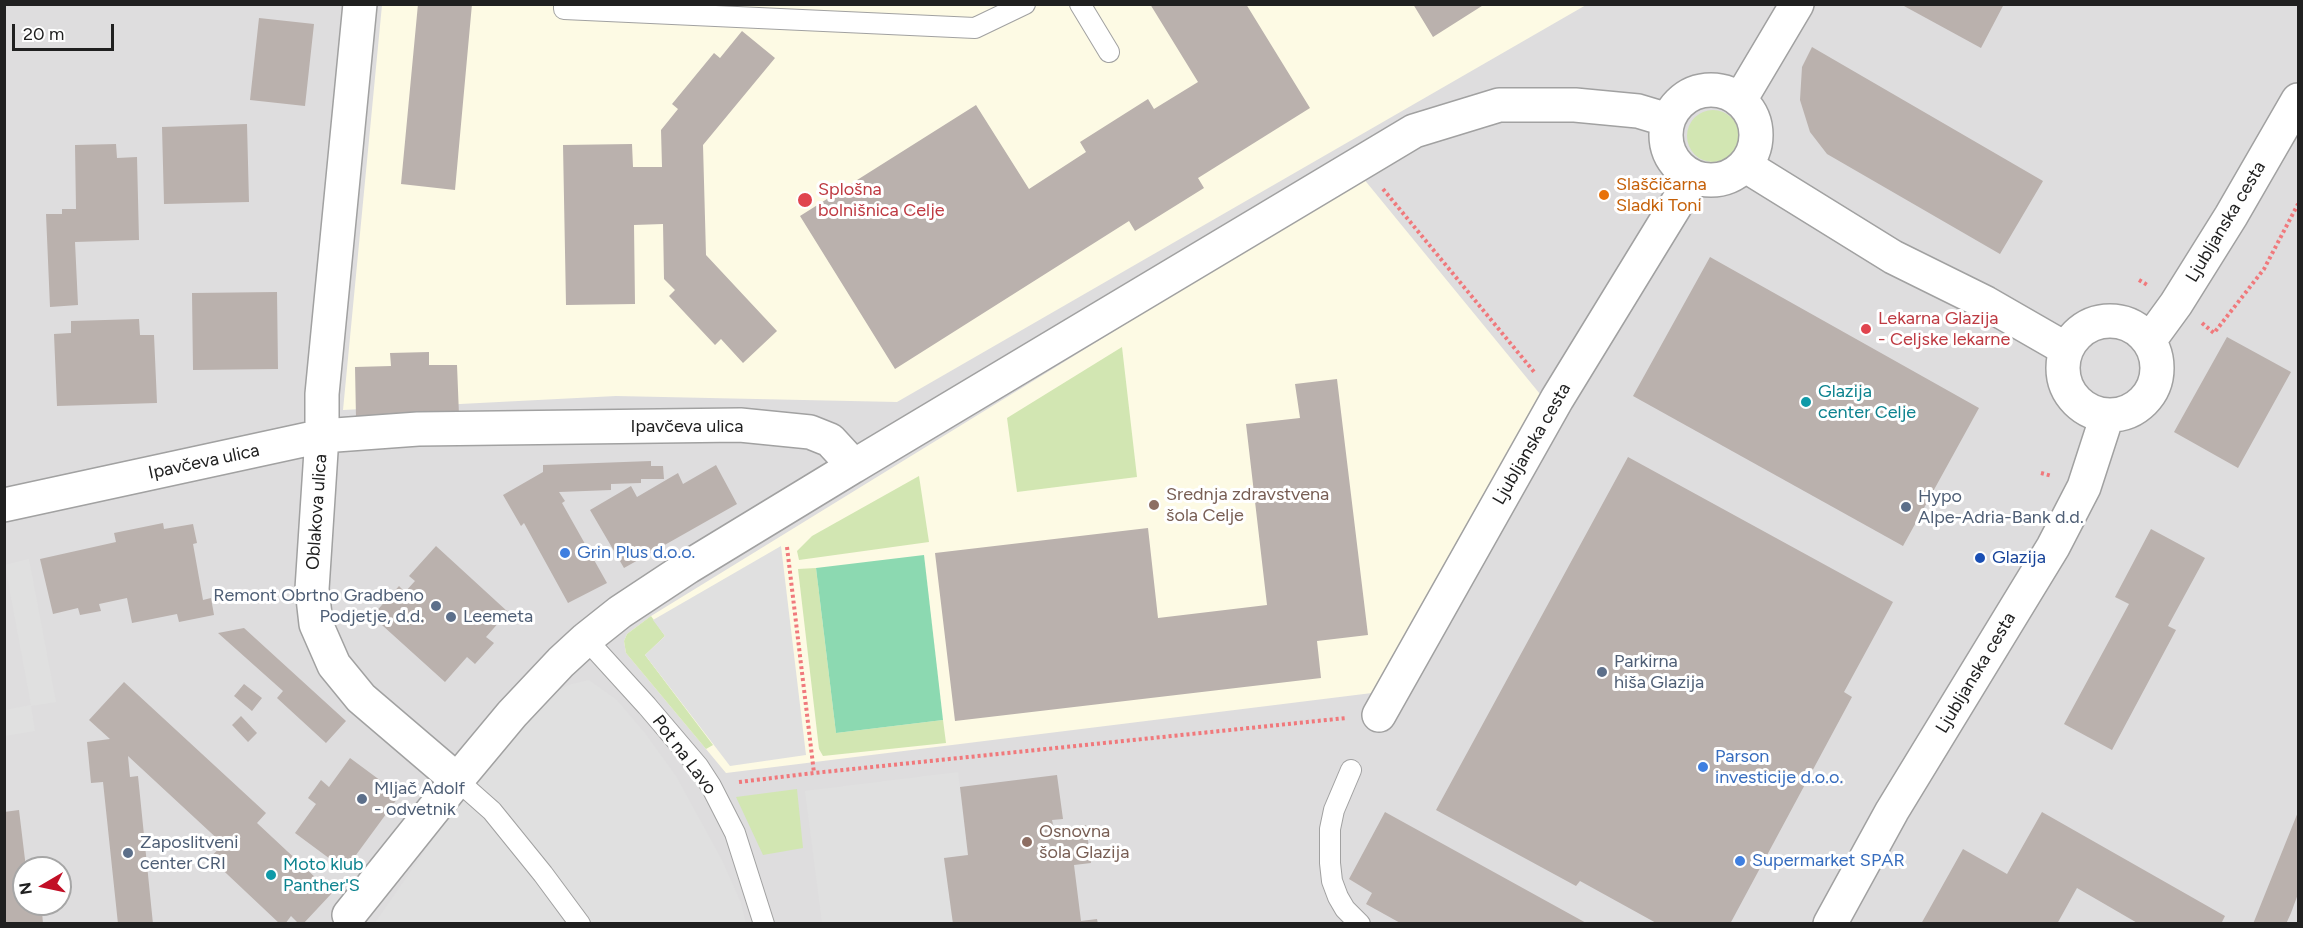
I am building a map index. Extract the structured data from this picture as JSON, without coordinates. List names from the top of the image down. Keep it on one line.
{"streets":{"street":["Ljubljanska cesta","Ipavčeva ulica","Oblakova ulica"],"lane":["Pot na Lavo"]},"crossings":[["Ipavčeva ulica","Oblakova ulica"]],"places":["Slaščičarna Sladki Toni","Splošna bolnišnica Celje","Lekarna Glazija - Celjske lekarne","Glazija center Celje","Srednja zdravstvena šola Celje","Hypo Alpe-Adria-Bank d.d.","Grin Plus d.o.o.","Glazija","Remont Obrtno Gradbeno Podjetje, d.d.","Leemeta","Parkirna hiša Glazija","Parson investicije d.o.o.","Mljač Adolf - odvetnik","Osnovna šola Glazija","Zaposlitveni center CRI","Supermarket SPAR","Moto klub Panther'S"],"scale_bar":"20 m","north":"left"}
